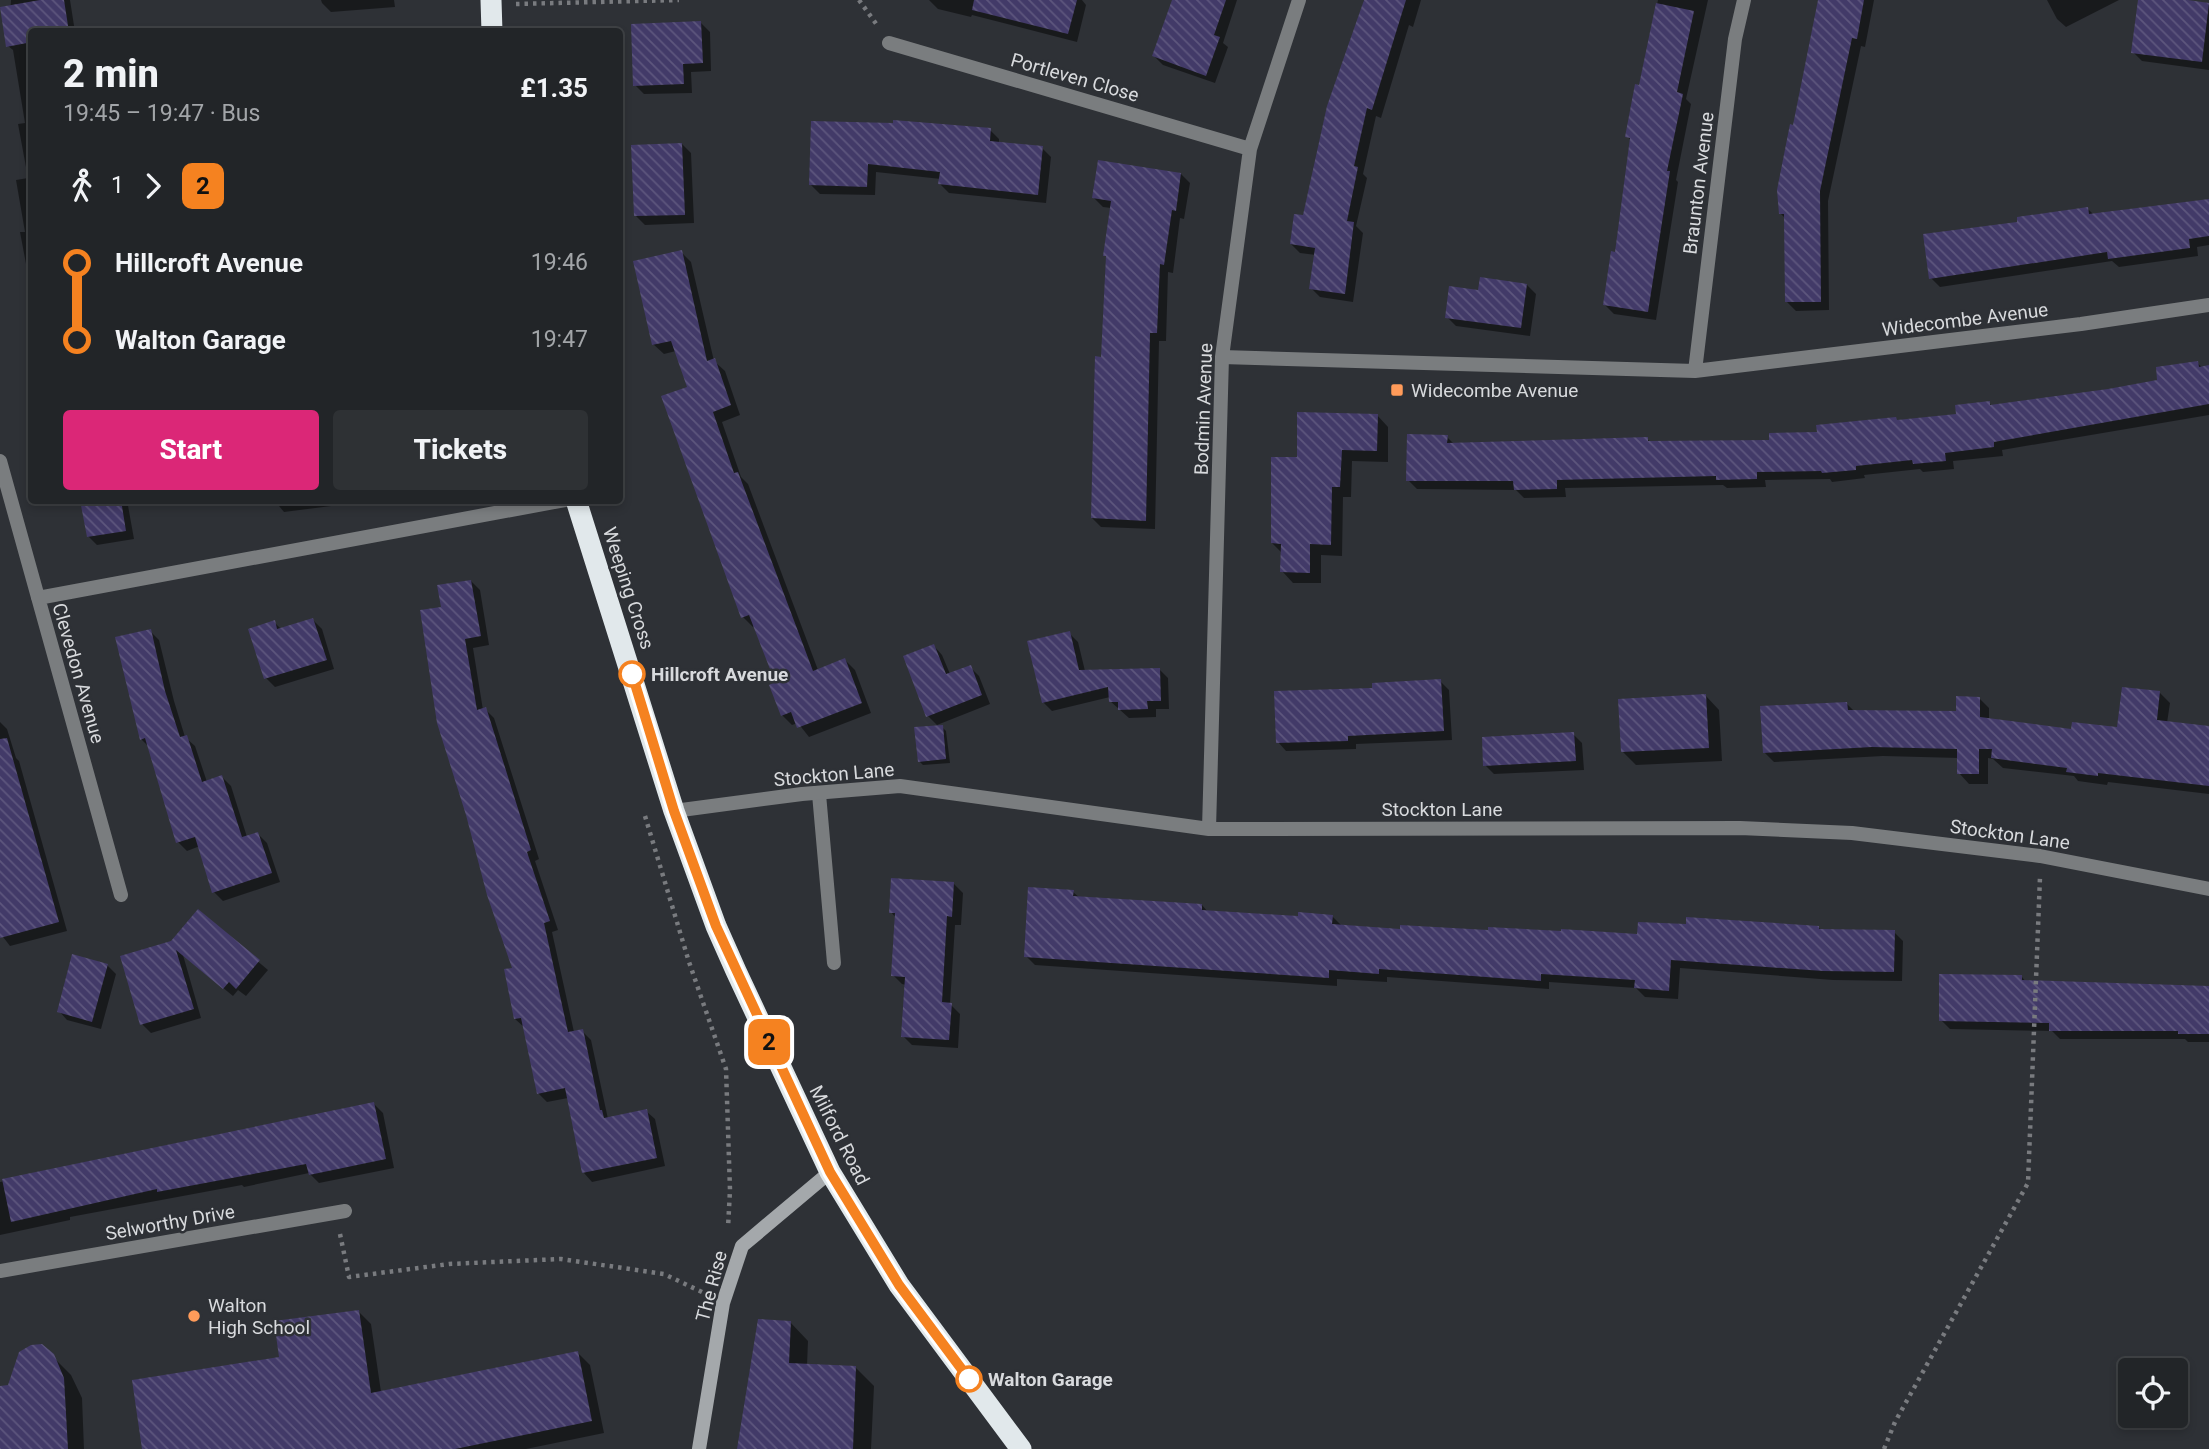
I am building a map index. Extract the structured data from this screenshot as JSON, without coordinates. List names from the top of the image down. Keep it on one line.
{"streets":{"highway":["Weeping Cross","Milford Road"],"street":["Portleven Close","Braunton Avenue","Widecombe Avenue","Bodmin Avenue","Clevedon Avenue","Stockton Lane","Selworthy Drive","The Rise"]},"crossings":[["Portleven Close","Bodmin Avenue"],["Braunton Avenue","Widecombe Avenue"],["Widecombe Avenue","Bodmin Avenue"],["Bodmin Avenue","Stockton Lane"],["Weeping Cross","Stockton Lane"],["Weeping Cross","Milford Road"],["Stockton Lane","Milford Road"],["Milford Road","The Rise"]],"places":{"transit":["Widecombe Avenue"],"other":["Hillcroft Avenue","Walton High School","Walton Garage"]},"lines":["bus line 2"],"page":{"on_map":"2","heading":["2 min","19:45 – 19:47 · Bus","£1.35"],"legs":["1","2"],"list":[{"name":"Hillcroft Avenue","value":"19:46"},{"name":"Walton Garage","value":"19:47"}],"buttons":["Start","Tickets"]}}
